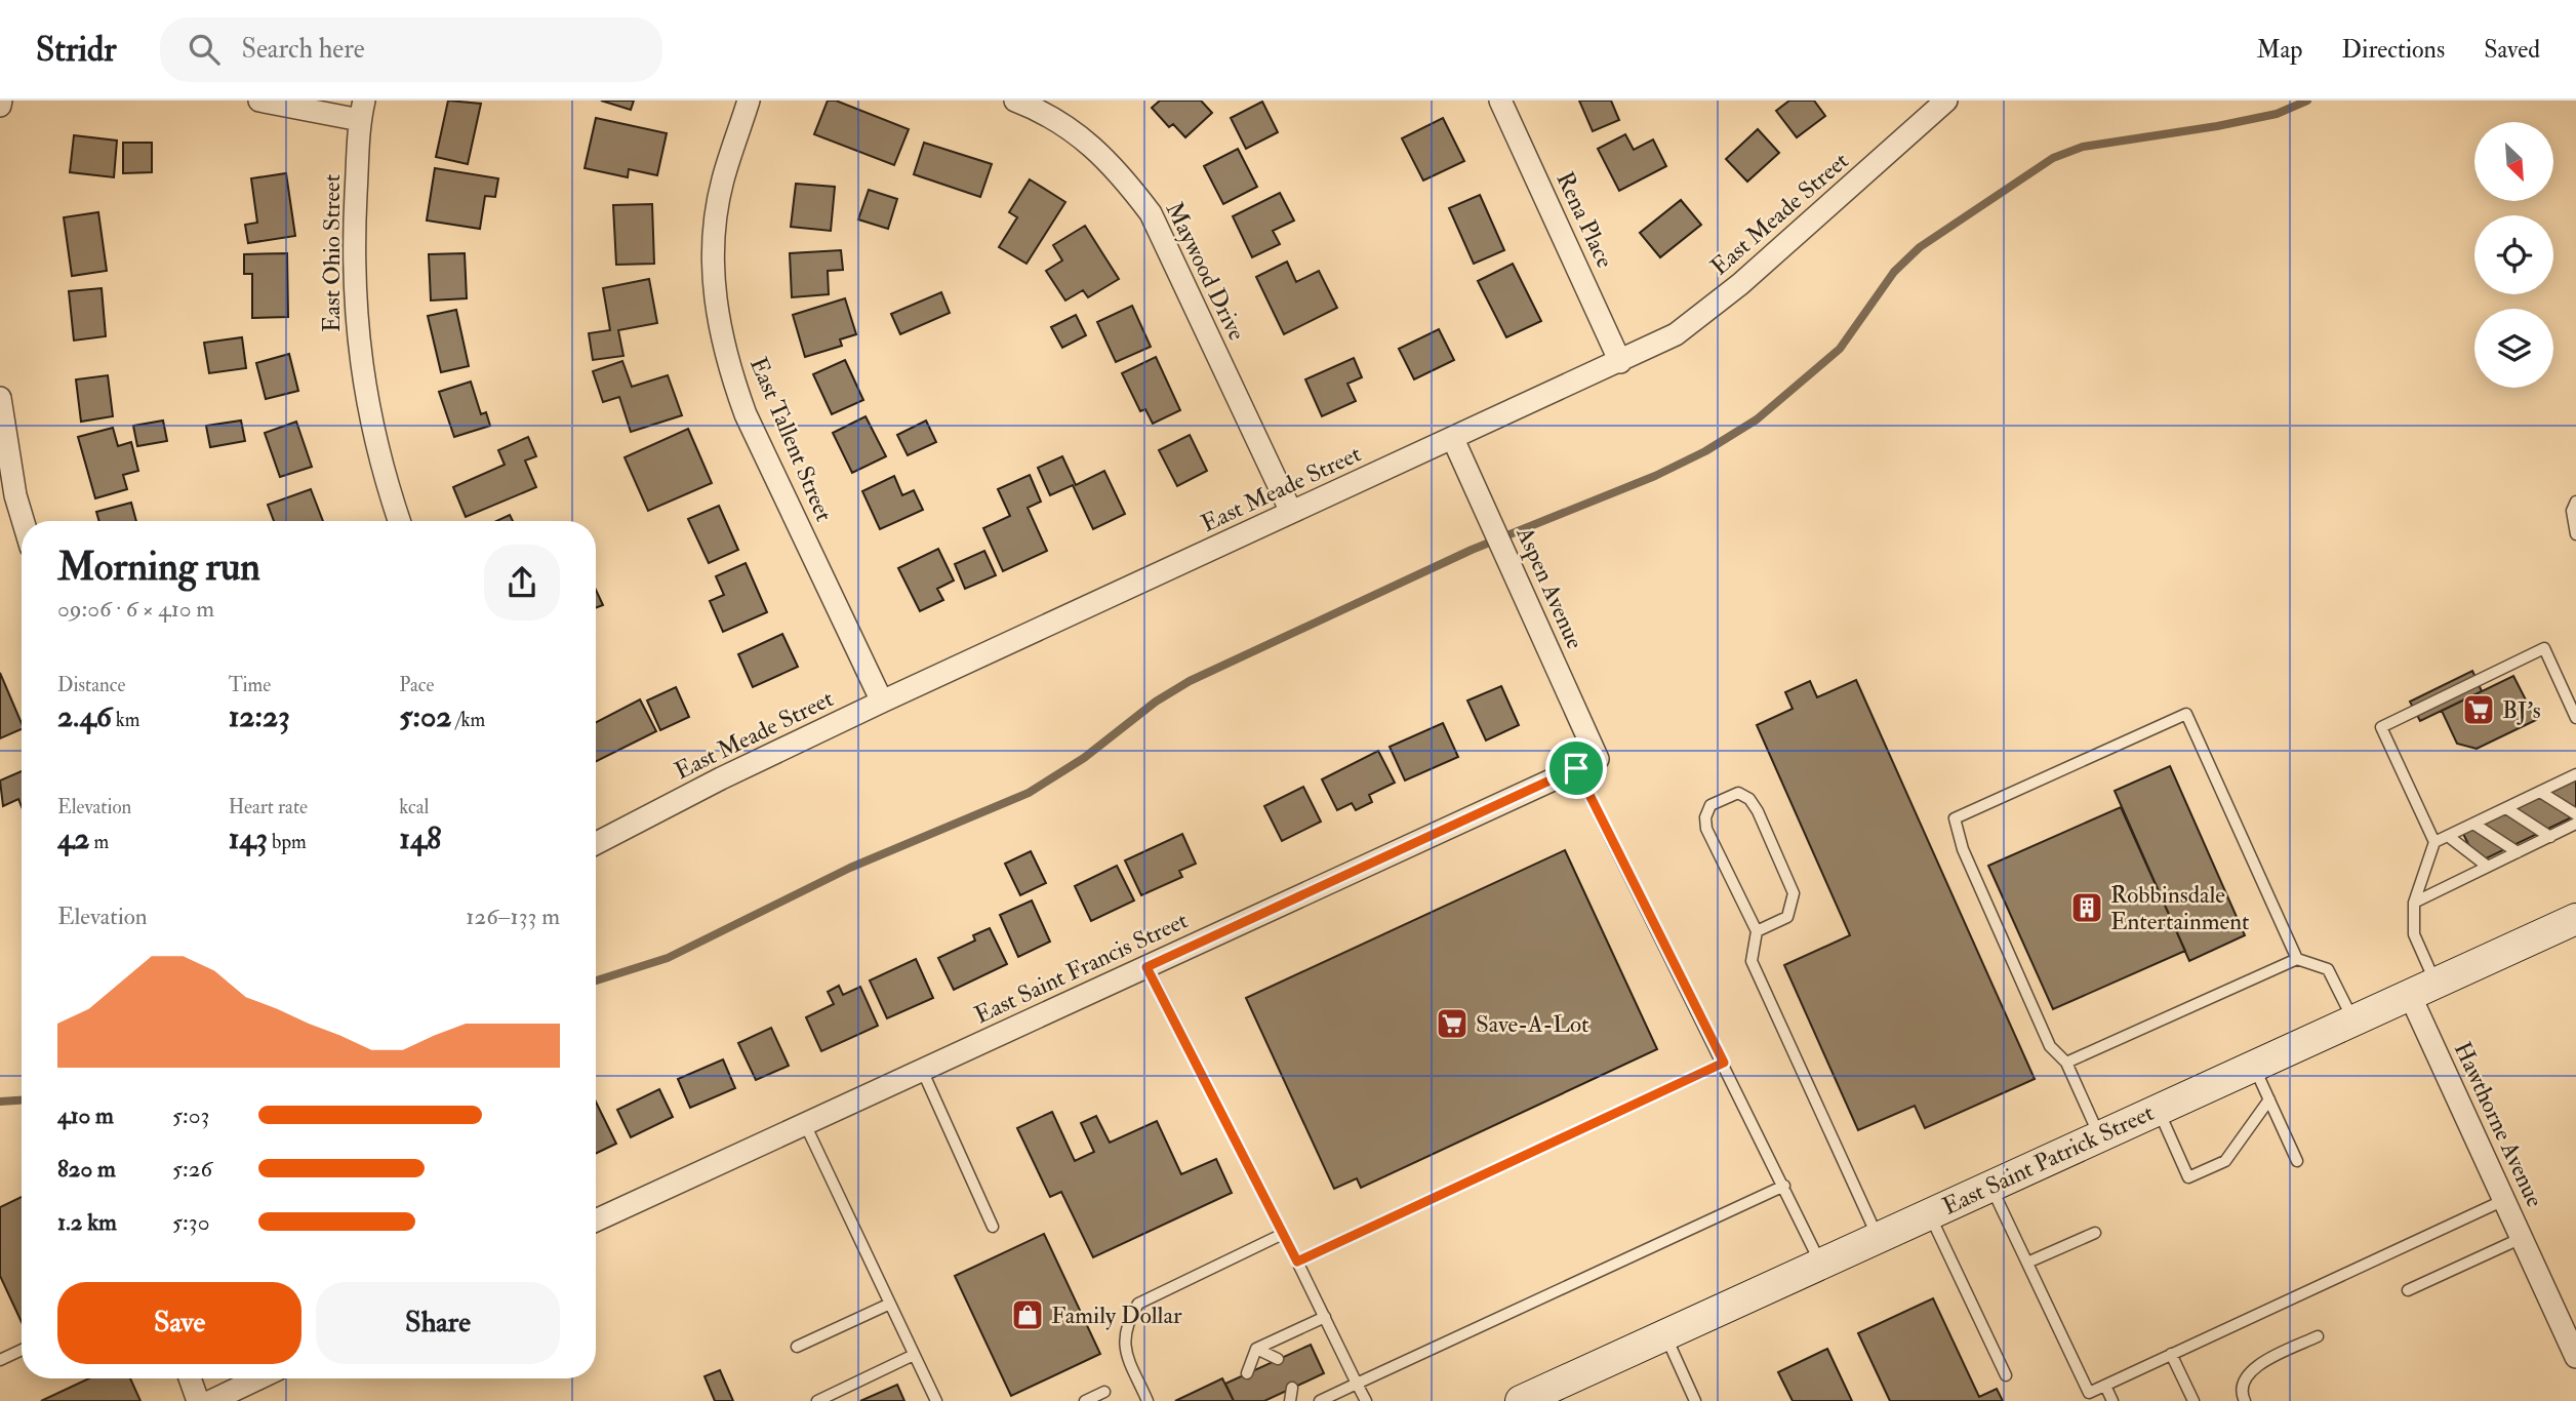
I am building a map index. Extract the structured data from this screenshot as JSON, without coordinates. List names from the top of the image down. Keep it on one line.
{"streets":{"main road":["East Saint Patrick Street"],"street":["East Meade Street","Rena Place","East Ohio Street","Maywood Drive","East Tallent Street","Aspen Avenue","East Saint Francis Street","Hawthorne Avenue"]},"crossings":[["East Meade Street","Rena Place"],["East Meade Street","Maywood Drive"],["East Meade Street","East Tallent Street"],["East Meade Street","Aspen Avenue"],["Aspen Avenue","East Saint Francis Street"],["Hawthorne Avenue","East Saint Patrick Street"]],"places":{"supermarket":["BJ's","Save-A-Lot"],"building":["Robbinsdale Entertainment"],"shop":["Family Dollar"]},"north":"bottom right","page":{"header":"Stridr","search":"Search here","nav":["Map","Directions","Saved"],"heading":["Morning run","09:06 · 6 × 410 m"],"stats":[["Distance","2.46 km"],["Time","12:23"],["Pace","5:02 /km"],["Elevation","42 m"],["Heart rate","143 bpm"],["kcal","148"]],"chart":["Elevation","126–133 m"],"list":[{"name":"410 m","note":"5:03"},{"name":"820 m","note":"5:26"},{"name":"1.2 km","note":"5:30"}],"buttons":["Save","Share"]}}
